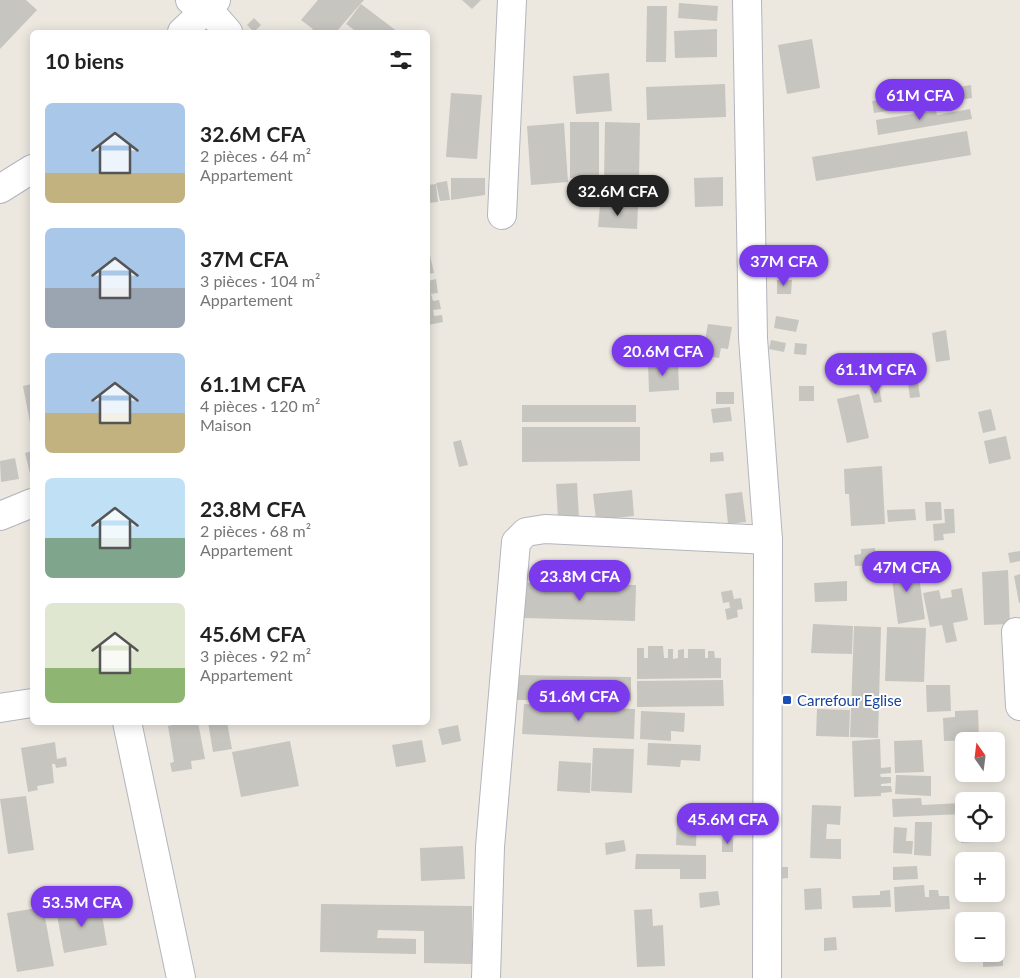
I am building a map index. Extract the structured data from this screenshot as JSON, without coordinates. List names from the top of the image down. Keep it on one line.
{"places":{"transit":["Carrefour Eglise"]},"north":"top","page":{"heading":"10 biens","price":["61M CFA","32.6M CFA","37M CFA","20.6M CFA","61.1M CFA","47M CFA","23.8M CFA","51.6M CFA","45.6M CFA","53.5M CFA"],"list":[{"name":"32.6M CFA","note":"2 pièces · 64 m² · Appartement"},{"name":"37M CFA","note":"3 pièces · 104 m² · Appartement"},{"name":"61.1M CFA","note":"4 pièces · 120 m² · Maison"},{"name":"23.8M CFA","note":"2 pièces · 68 m² · Appartement"},{"name":"45.6M CFA","note":"3 pièces · 92 m² · Appartement"}],"map_buttons":["+","−"]}}
